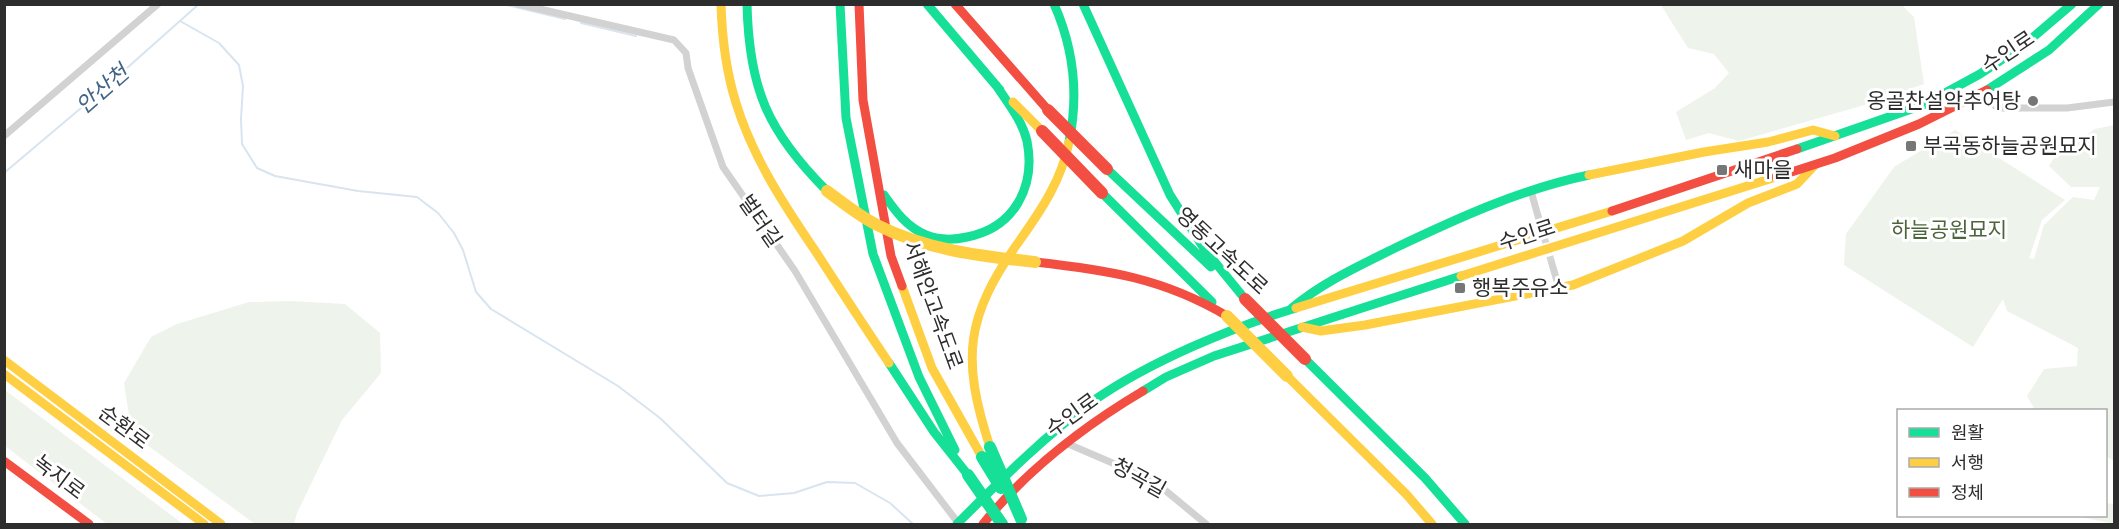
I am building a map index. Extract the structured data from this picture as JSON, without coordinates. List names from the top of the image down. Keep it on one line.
{"streets":{"main road":["수인로","영동고속도로","서해안고속도로","순환로","녹지로"],"street":["벌터길","청곡길"]},"crossings":[["수인로","벌터길"],["수인로","청곡길"]],"water":["안산천"],"parks":["하늘공원묘지"],"places":{"other":["옹골찬설악추어탕"],"transit":["부곡동하늘공원묘지","새마을","행복주유소"]},"legend":["원활","서행","정체"]}
